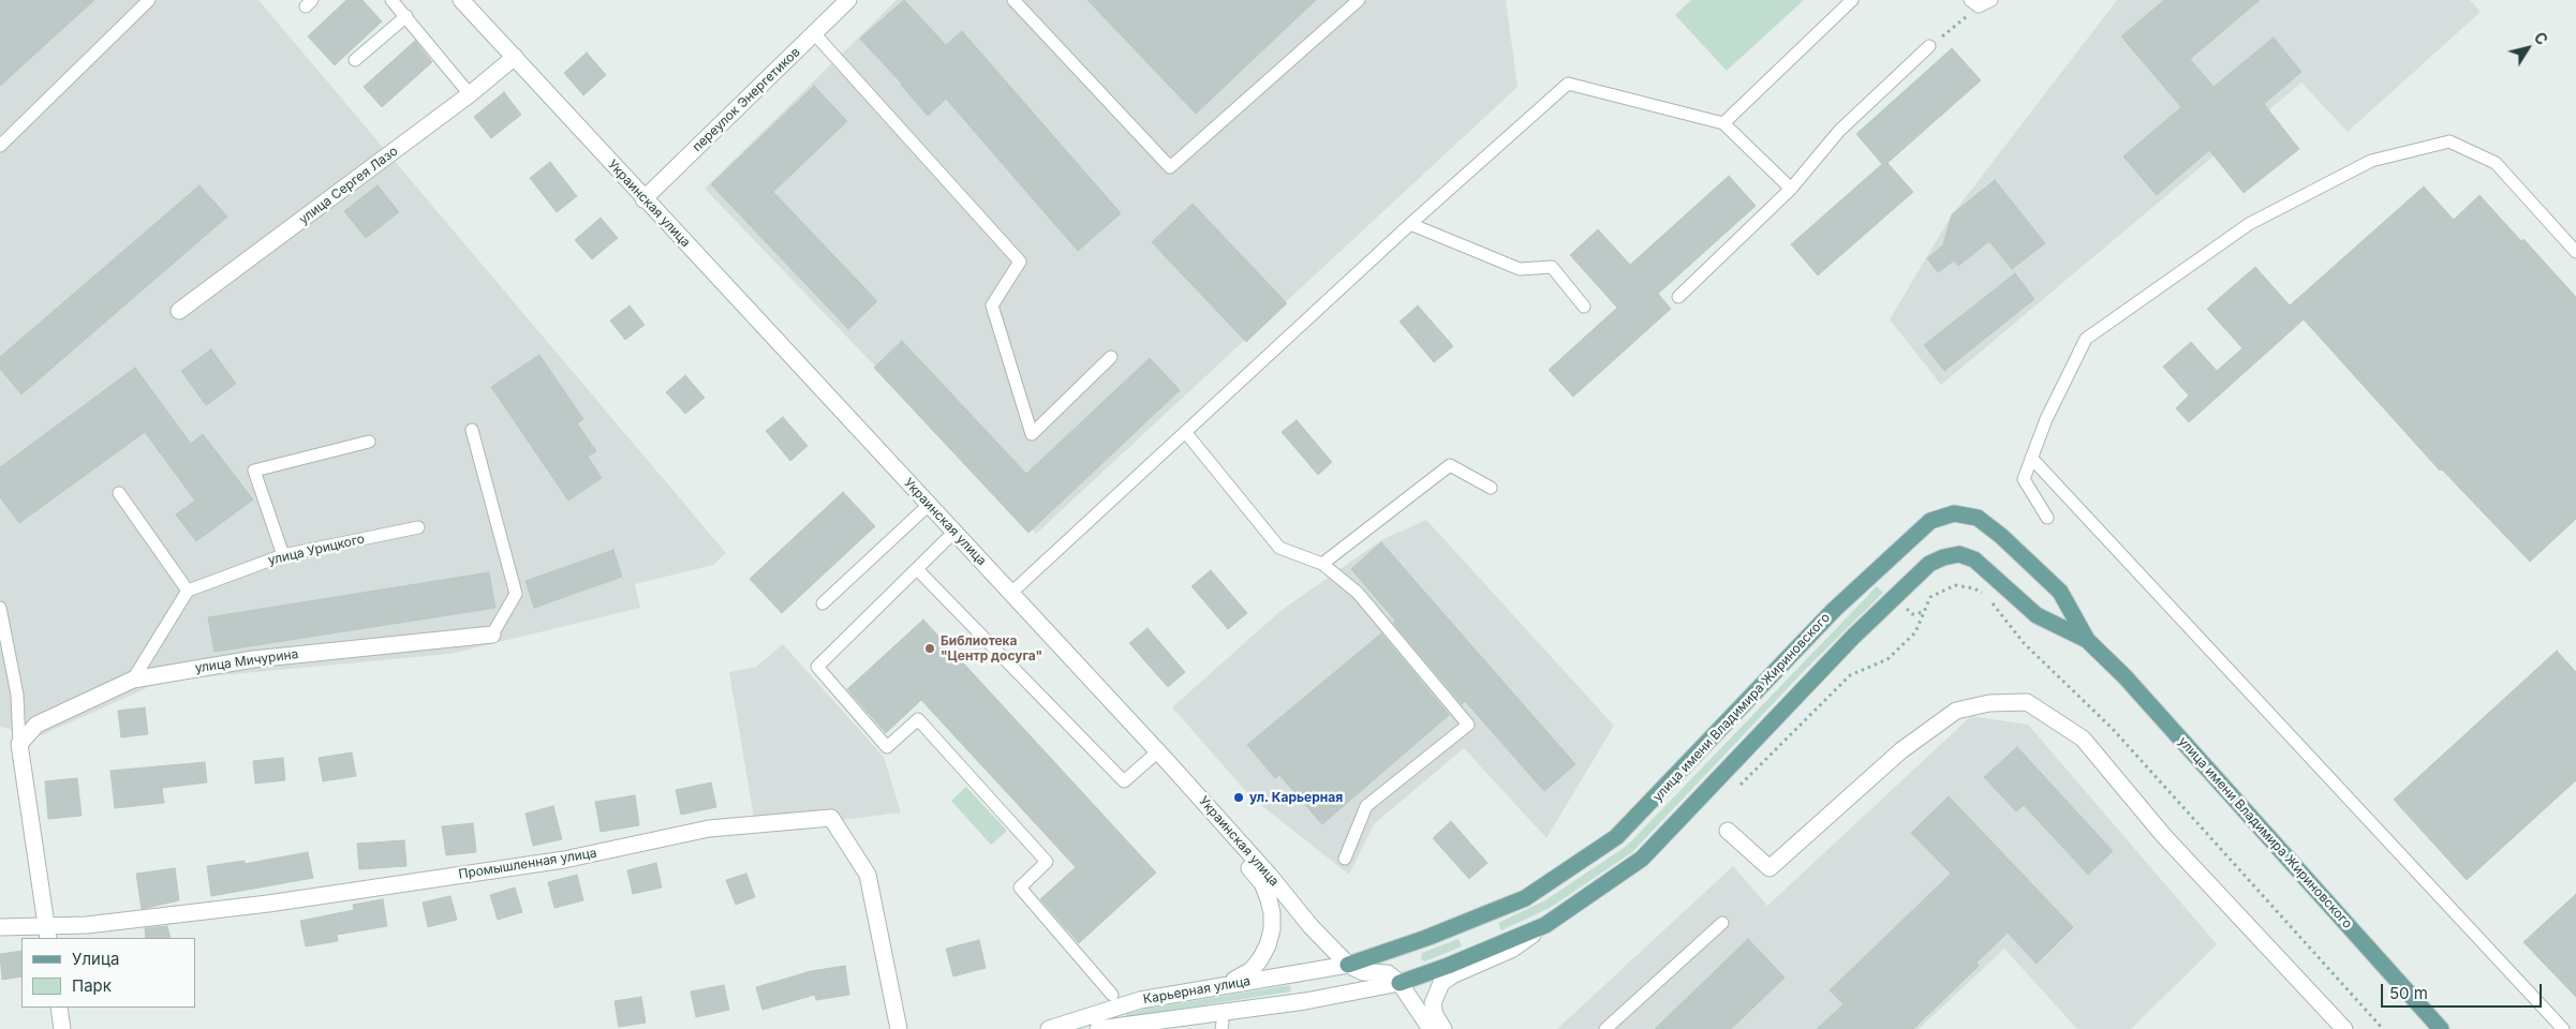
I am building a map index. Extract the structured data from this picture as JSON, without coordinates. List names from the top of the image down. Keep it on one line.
{"streets":{"main road":["улица имени Владимира Жириновского"],"street":["переулок Энергетиков","улица Сергея Лазо","Украинская улица","улица Мичурина","Промышленная улица","Карьерная улица"],"lane":["улица Урицкого"]},"crossings":[["переулок Энергетиков","Украинская улица"],["улица Сергея Лазо","Украинская улица"],["Украинская улица","улица имени Владимира Жириновского"],["Украинская улица","Карьерная улица"],["улица имени Владимира Жириновского","Карьерная улица"]],"places":["Библиотека \"Центр досуга\"","ул. Карьерная"],"legend":["Улица","Парк"],"scale_bar":"50 m","north":"top right"}
